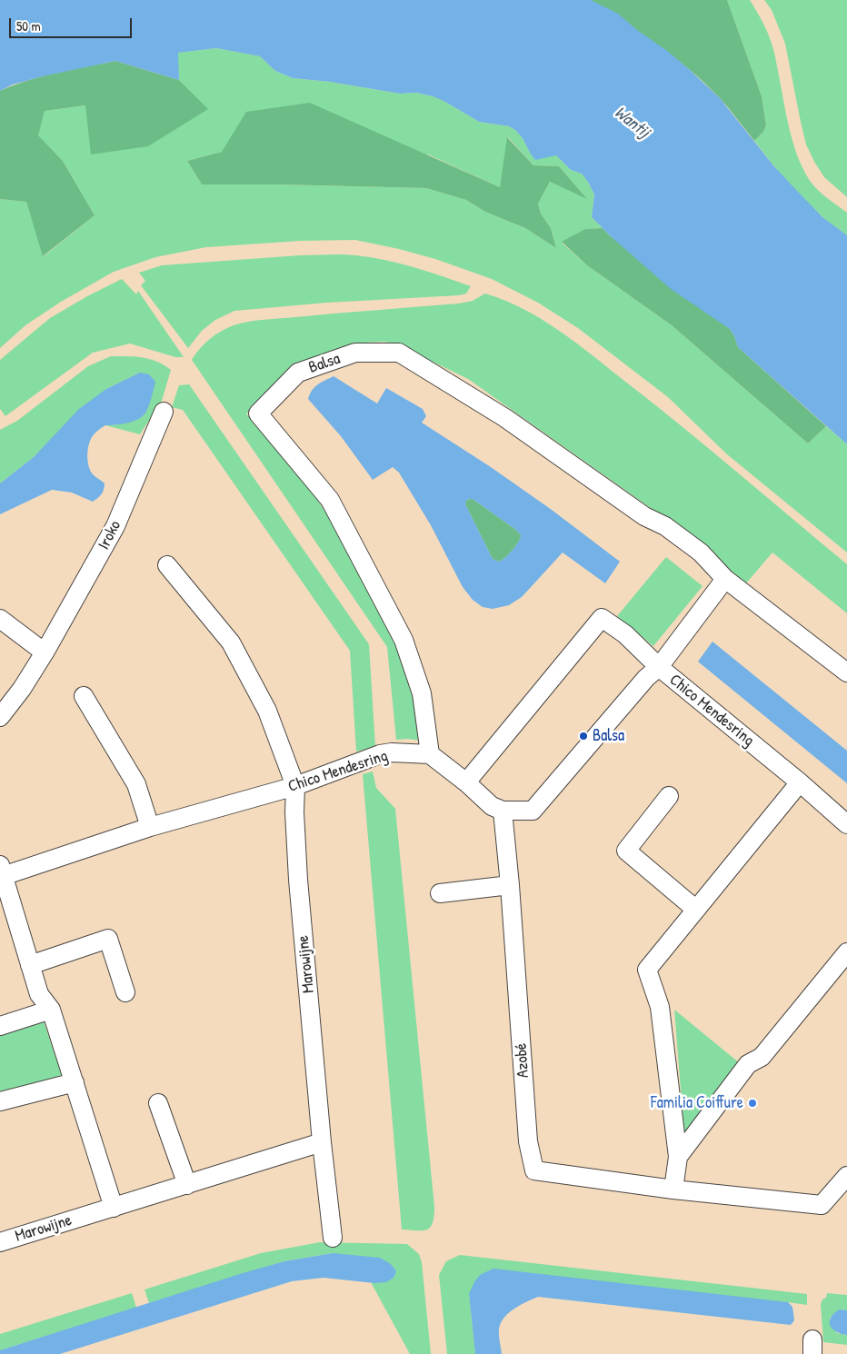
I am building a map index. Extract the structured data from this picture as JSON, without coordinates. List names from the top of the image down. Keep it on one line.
{"streets":{"street":["Balsa","Iroko","Chico Mendesring","Marowijne","Azobé"]},"crossings":[["Balsa","Chico Mendesring"],["Chico Mendesring","Marowijne"],["Chico Mendesring","Azobé"]],"water":["Wantij"],"places":["Balsa","Familia Coiffure"],"scale_bar":"50 m"}
